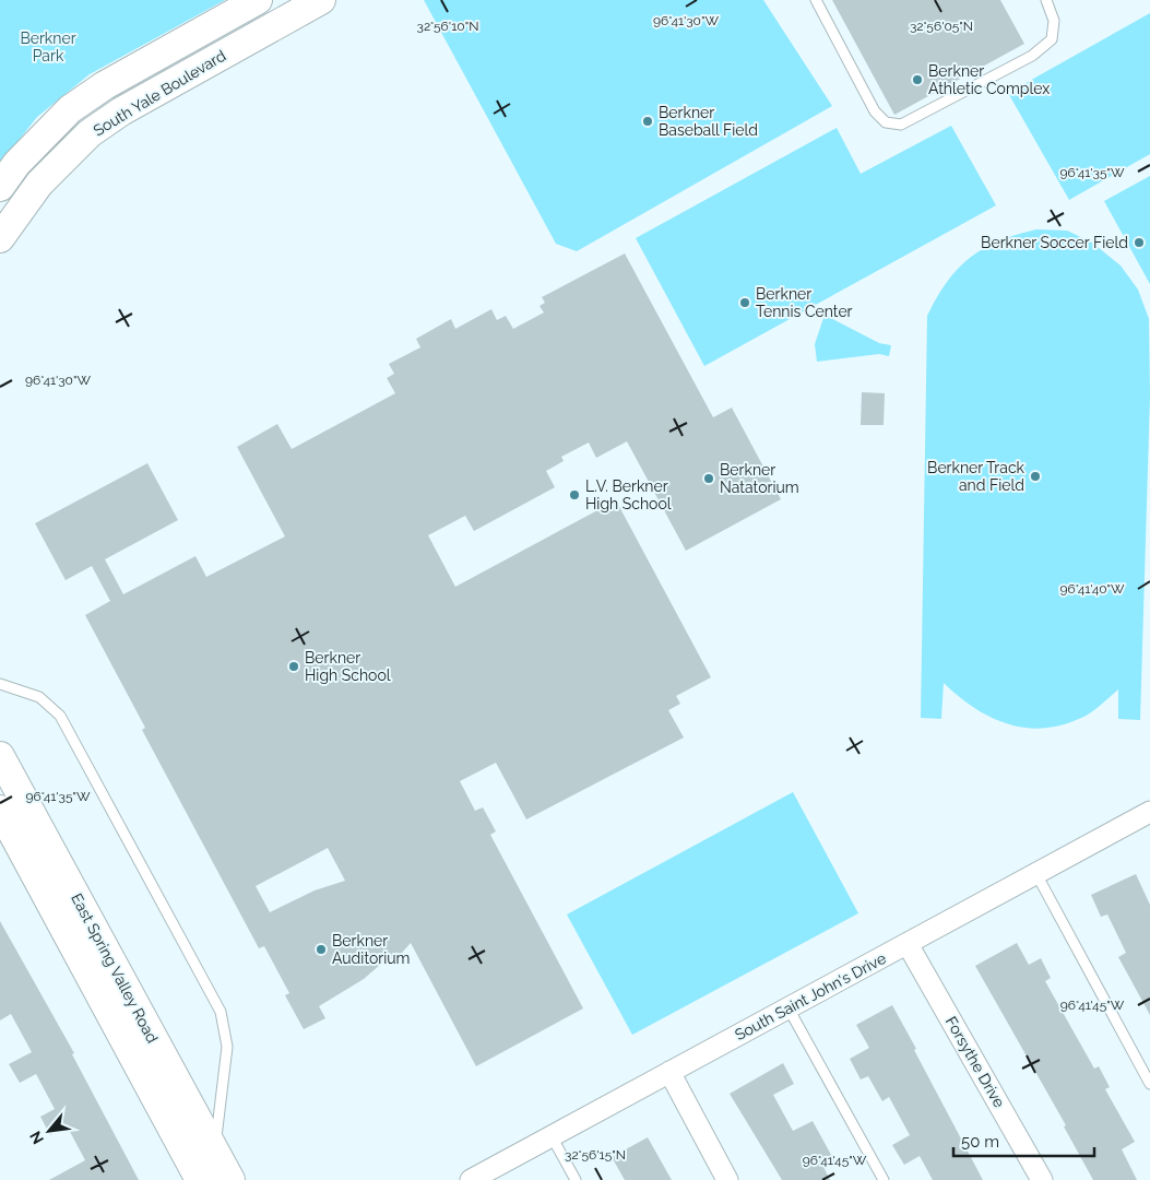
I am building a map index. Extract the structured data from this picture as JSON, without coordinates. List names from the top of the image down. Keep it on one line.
{"streets":{"street":["South Yale Boulevard","East Spring Valley Road","South Saint John's Drive","Forsythe Drive"]},"crossings":[["South Saint John's Drive","Forsythe Drive"]],"parks":["Berkner Park"],"places":["Berkner Athletic Complex","Berkner Baseball Field","Berkner Soccer Field","Berkner Tennis Center","Berkner Track and Field","Berkner Natatorium","L.V. Berkner High School","Berkner High School","Berkner Auditorium"],"scale_bar":"50 m","north":"bottom left","coordinates":["96°41'30\"W","32°56'10\"N","32°56'05\"N","96°41'35\"W","96°41'40\"W","96°41'45\"W","32°56'15\"N"]}
